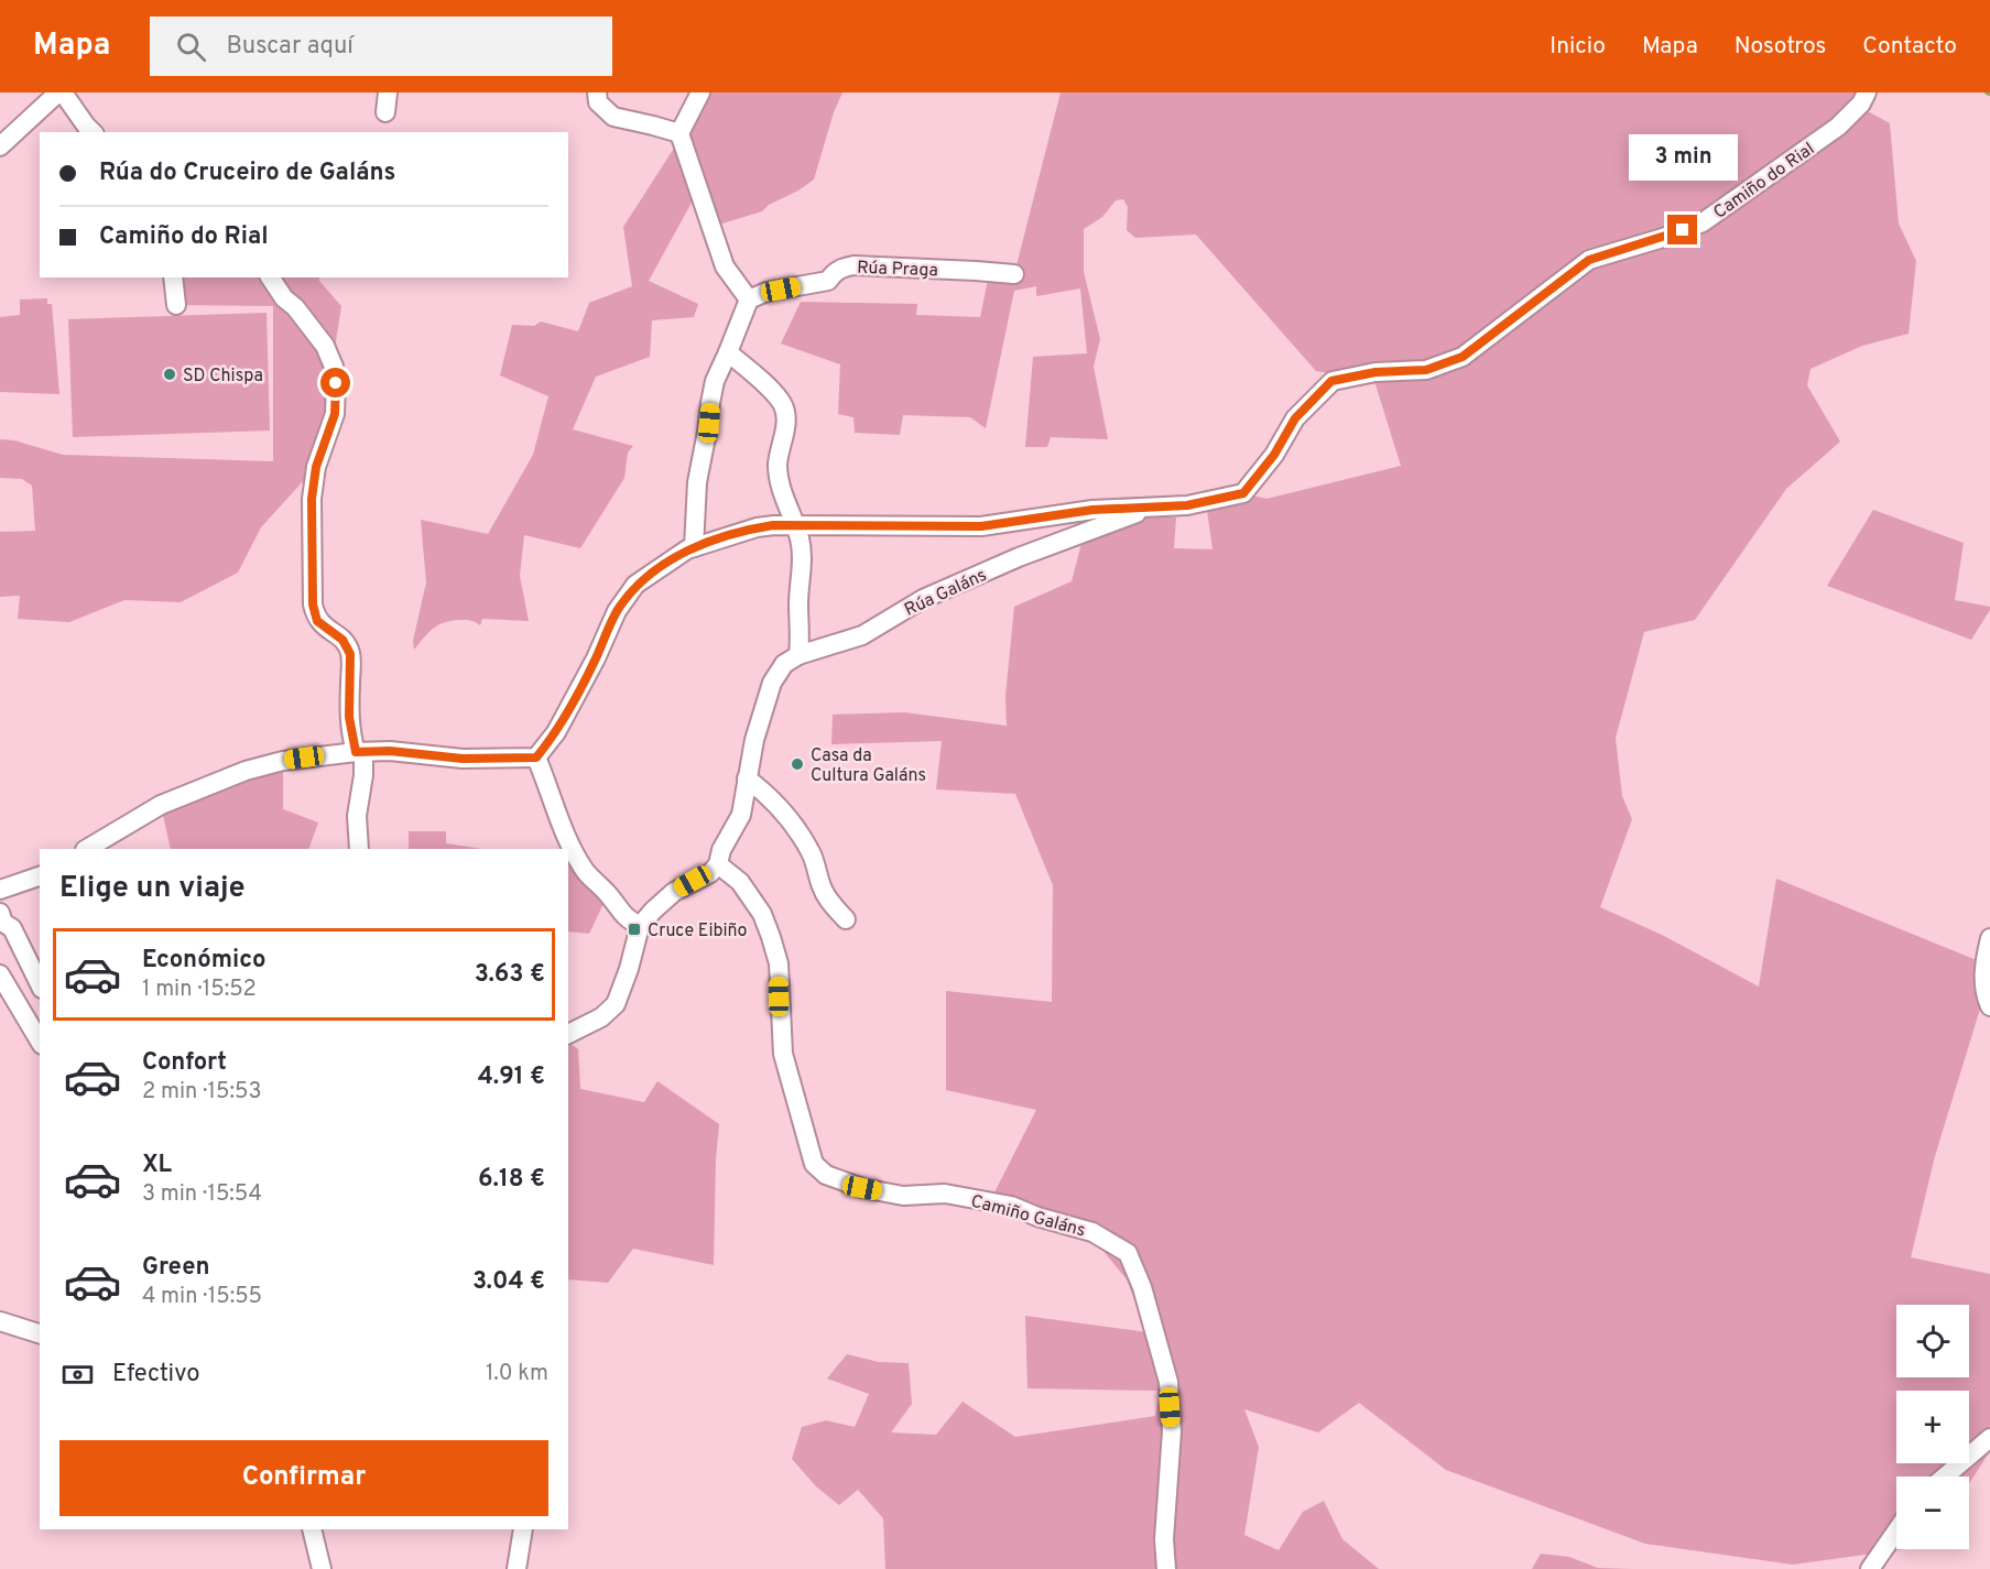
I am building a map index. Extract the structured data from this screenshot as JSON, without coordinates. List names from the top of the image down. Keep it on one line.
{"streets":{"street":["Camiño do Rial","Rúa Praga","Rúa Galáns","Camiño Galáns"]},"crossings":[["Camiño do Rial","Rúa Galáns"],["Rúa Galáns","Camiño Galáns"]],"places":{"other":["SD Chispa","Casa da Cultura Galáns"],"transit":["Cruce Eibiño"]},"page":{"header":"Mapa","search":"Buscar aquí","nav":["Inicio","Mapa","Nosotros","Contacto"],"banner":["Rúa do Cruceiro de Galáns","Camiño do Rial"],"bubble":"3 min","heading":"Elige un viaje","list":[{"name":"Económico","note":"1 min · 15:52","value":"3.63 €"},{"name":"Confort","note":"2 min · 15:53","value":"4.91 €"},{"name":"XL","note":"3 min · 15:54","value":"6.18 €"},{"name":"Green","note":"4 min · 15:55","value":"3.04 €"}],"map_buttons":["+","−"],"pay":["Efectivo","1.0 km"],"buttons":"Confirmar"}}
